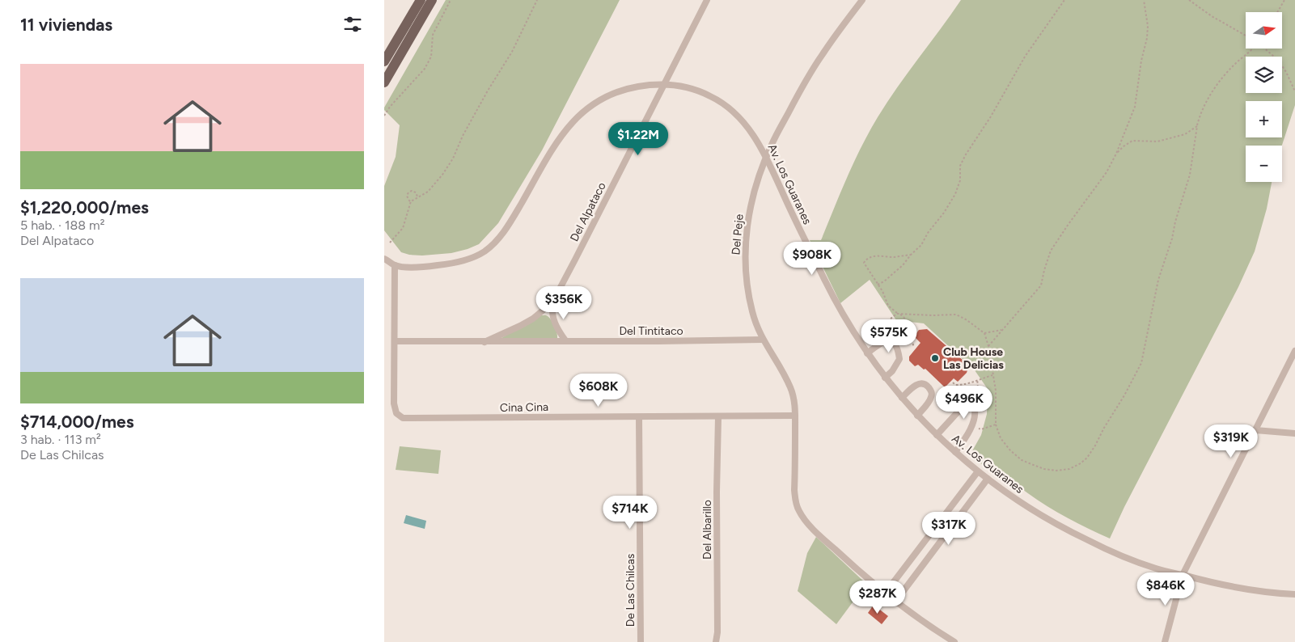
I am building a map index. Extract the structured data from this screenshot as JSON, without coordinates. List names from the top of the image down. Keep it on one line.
{"streets":{"street":["Av. Los Guaranes","Del Alpataco","Del Peje","Del Tintitaco","Cina Cina","Del Albarillo","De Las Chilcas"]},"crossings":[["Av. Los Guaranes","Del Alpataco"],["Av. Los Guaranes","Del Peje"],["Del Alpataco","Del Tintitaco"],["Del Peje","Del Tintitaco"],["Del Peje","Cina Cina"],["Del Tintitaco","Cina Cina"],["Cina Cina","Del Albarillo"],["Cina Cina","De Las Chilcas"]],"places":["Club House Las Delicias"],"north":"right","page":{"heading":"11 viviendas","map_buttons":["+","−"],"list":[{"name":"$1,220,000/mes","note":"5 hab. · 188 m² · Del Alpataco"},{"name":"$714,000/mes","note":"3 hab. · 113 m² · De Las Chilcas"}],"price":["$1.22M","$908K","$356K","$575K","$608K","$496K","$319K","$714K","$317K","$846K","$287K"]}}
